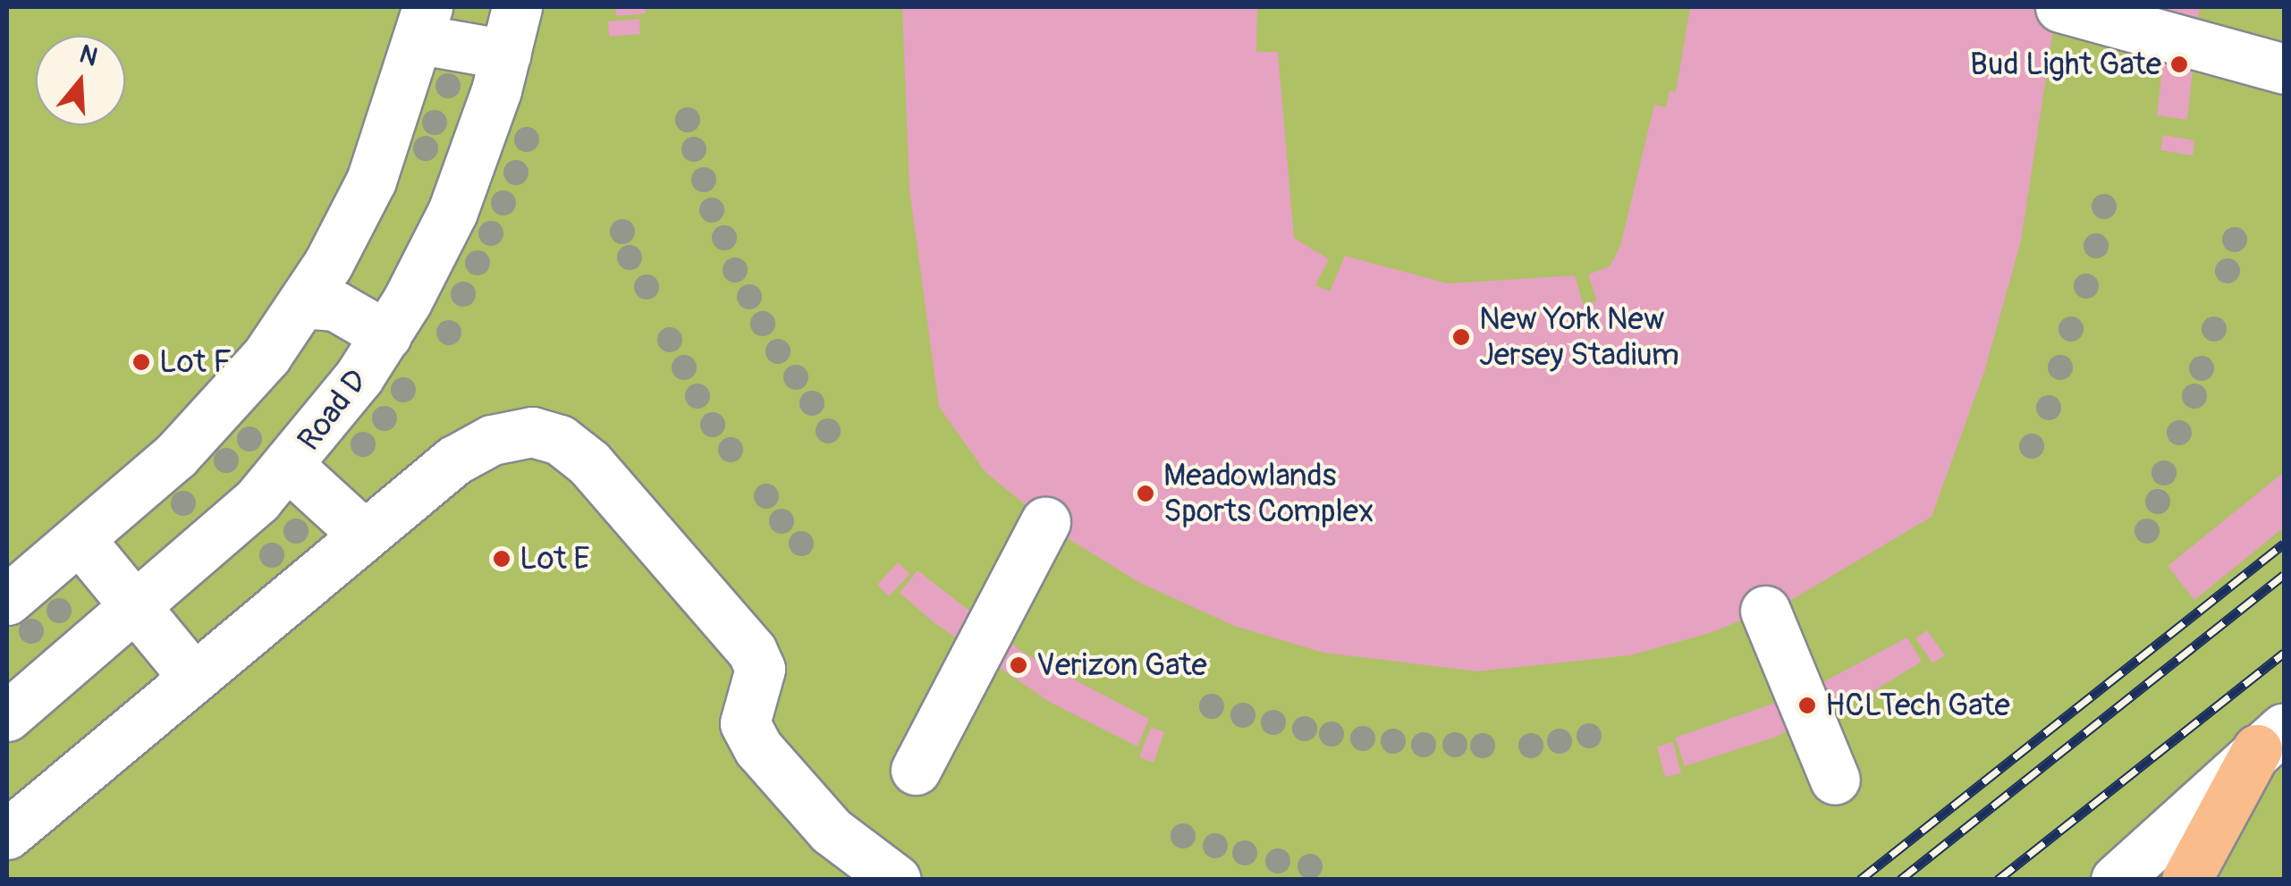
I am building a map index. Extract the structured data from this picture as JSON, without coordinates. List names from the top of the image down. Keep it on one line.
{"streets":{"street":["Road D"]},"places":["Bud Light Gate","New York New Jersey Stadium","Lot F","Meadowlands Sports Complex","Lot E","Verizon Gate","HCLTech Gate"],"north":"top"}
